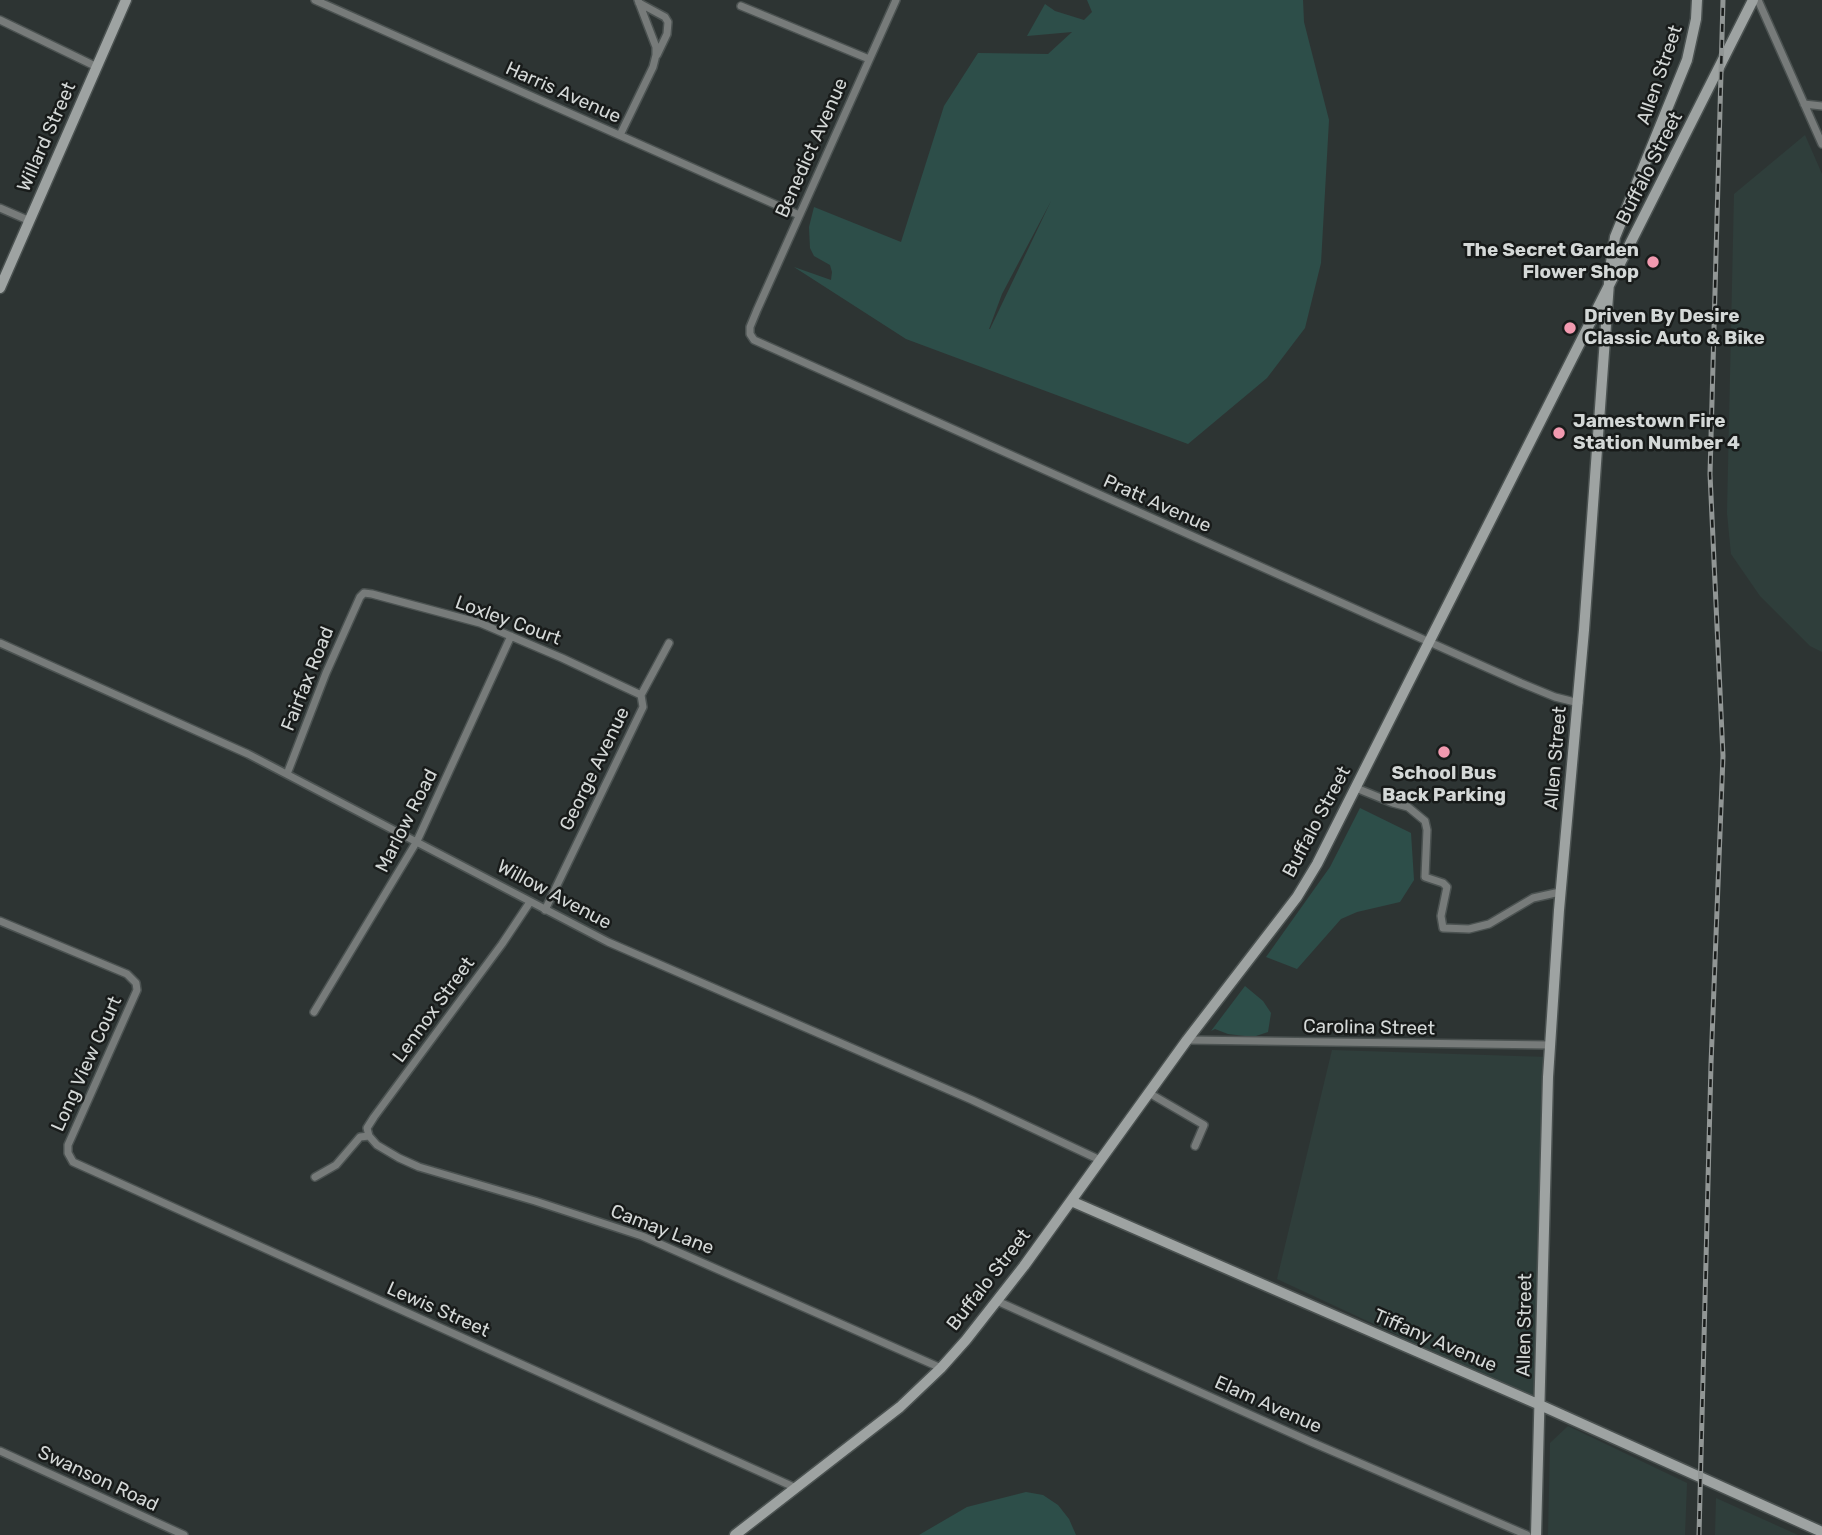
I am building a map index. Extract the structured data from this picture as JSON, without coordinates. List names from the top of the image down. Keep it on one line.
{"streets":{"street":["Allen Street","Harris Avenue","Willard Street","Benedict Avenue","Buffalo Street","Pratt Avenue","Loxley Court","Fairfax Road","George Avenue","Marlow Road","Willow Avenue","Lennox Street","Carolina Street","Long View Court","Camay Lane","Lewis Street","Tiffany Avenue","Elam Avenue","Swanson Road"]},"crossings":[["Allen Street","Buffalo Street"],["Allen Street","Pratt Avenue"],["Allen Street","Carolina Street"],["Allen Street","Tiffany Avenue"],["Harris Avenue","Benedict Avenue"],["Benedict Avenue","Pratt Avenue"],["Buffalo Street","Pratt Avenue"],["Buffalo Street","Willow Avenue"],["Buffalo Street","Carolina Street"],["Buffalo Street","Camay Lane"],["Buffalo Street","Lewis Street"],["Buffalo Street","Tiffany Avenue"],["Buffalo Street","Elam Avenue"],["Loxley Court","Fairfax Road"],["Loxley Court","George Avenue"],["Loxley Court","Marlow Road"],["Fairfax Road","Willow Avenue"],["George Avenue","Willow Avenue"],["Marlow Road","Willow Avenue"],["Willow Avenue","Lennox Street"],["Lennox Street","Camay Lane"],["Long View Court","Lewis Street"]],"places":["The Secret Garden Flower Shop","Driven By Desire Classic Auto & Bike","Jamestown Fire Station Number 4","School Bus Back Parking"]}
